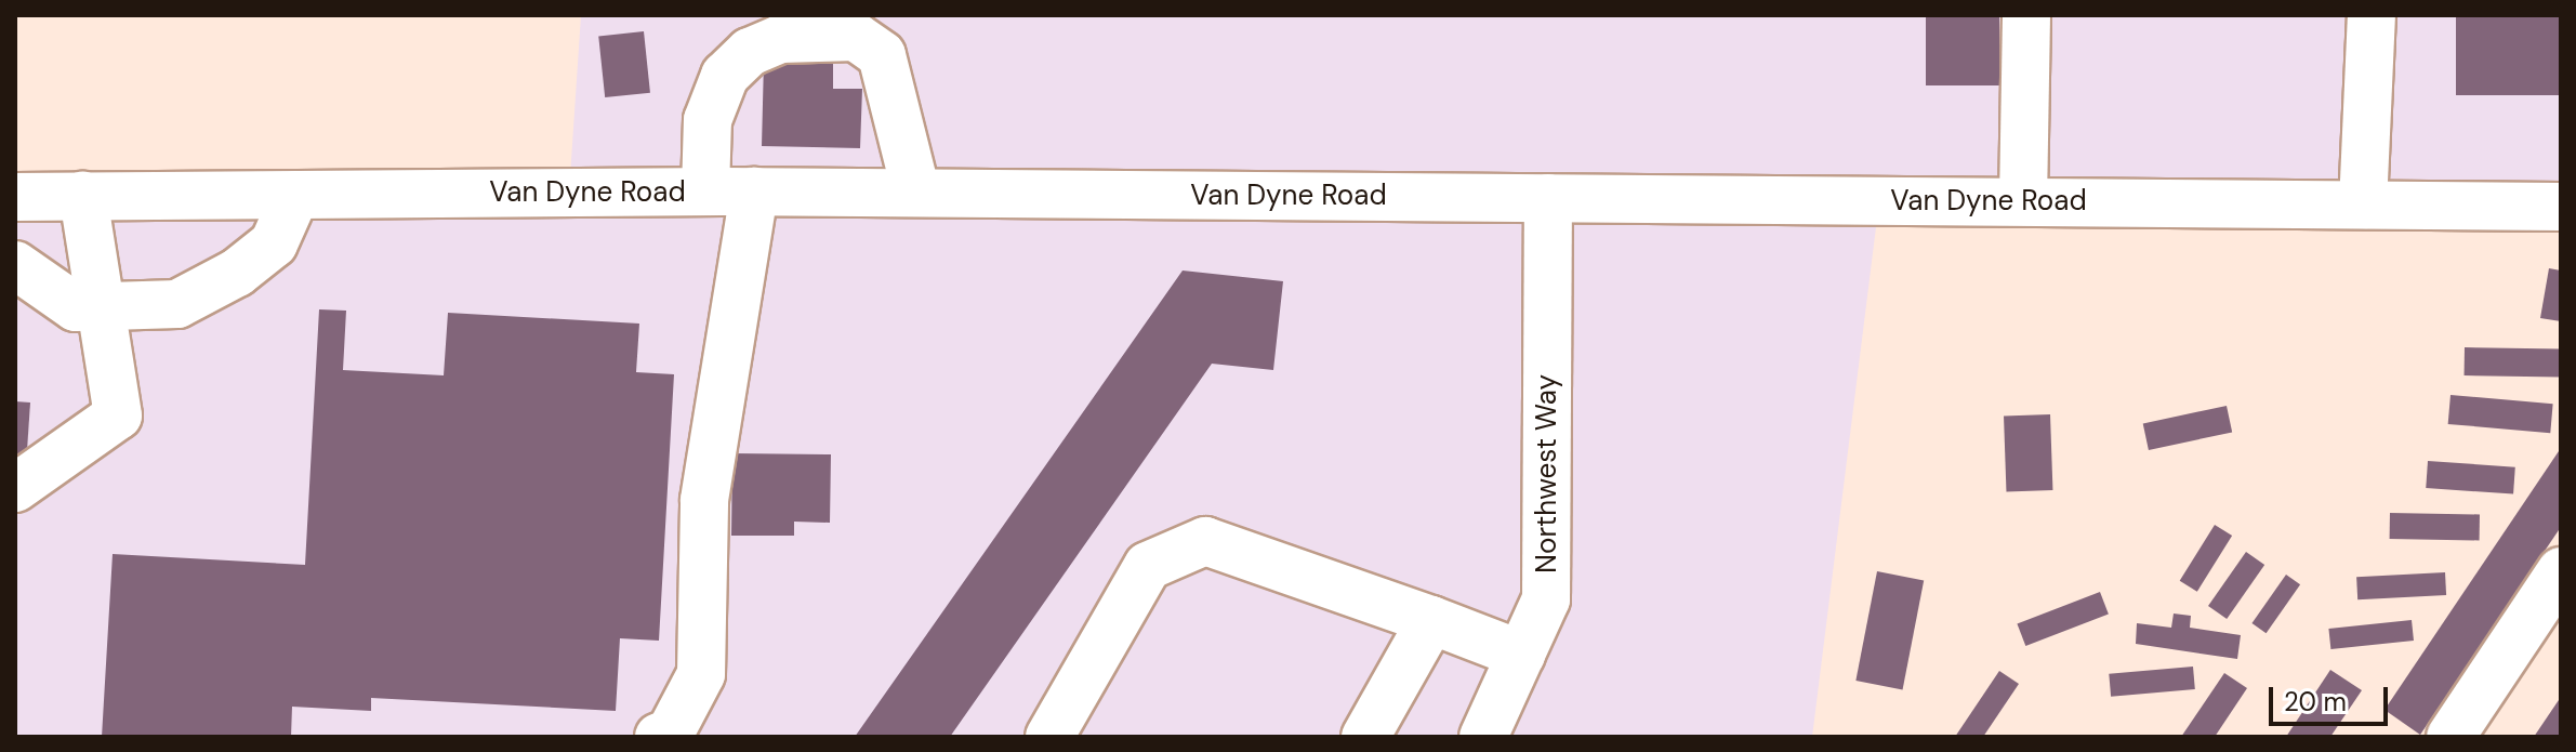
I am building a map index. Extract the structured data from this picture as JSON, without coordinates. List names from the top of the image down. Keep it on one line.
{"streets":{"street":["Van Dyne Road","Northwest Way"]},"crossings":[["Van Dyne Road","Northwest Way"]],"scale_bar":"20 m"}
